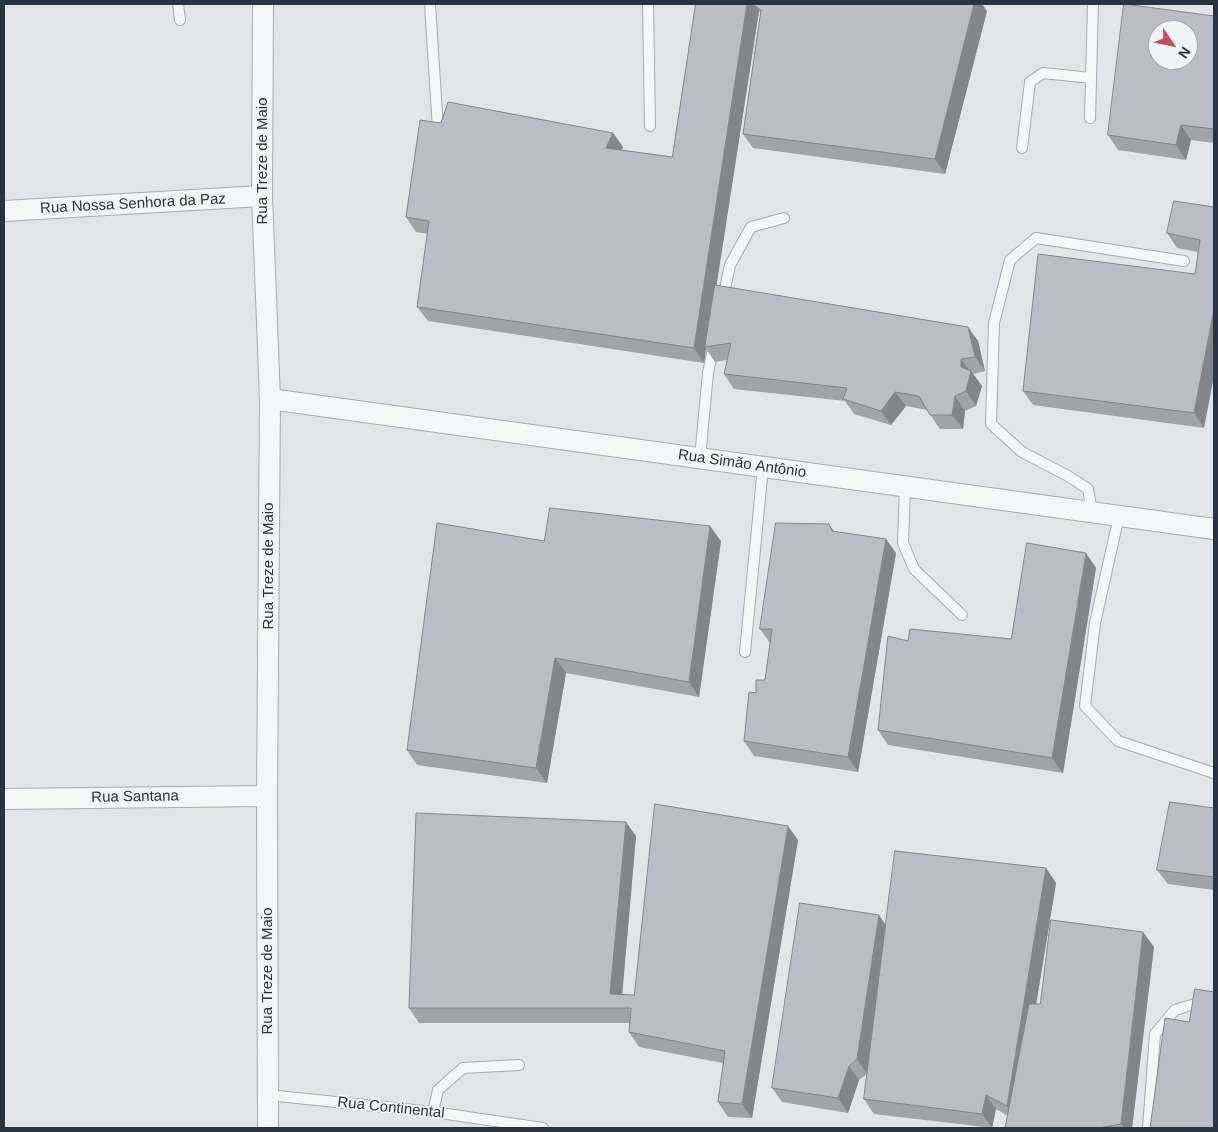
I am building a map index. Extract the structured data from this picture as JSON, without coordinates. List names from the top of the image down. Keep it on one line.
{"streets":{"street":["Rua Treze de Maio","Rua Nossa Senhora da Paz","Rua Simão Antônio","Rua Santana"],"lane":["Rua Continental"]},"crossings":[["Rua Treze de Maio","Rua Nossa Senhora da Paz"],["Rua Treze de Maio","Rua Simão Antônio"],["Rua Treze de Maio","Rua Santana"],["Rua Treze de Maio","Rua Continental"]],"north":"bottom right"}
